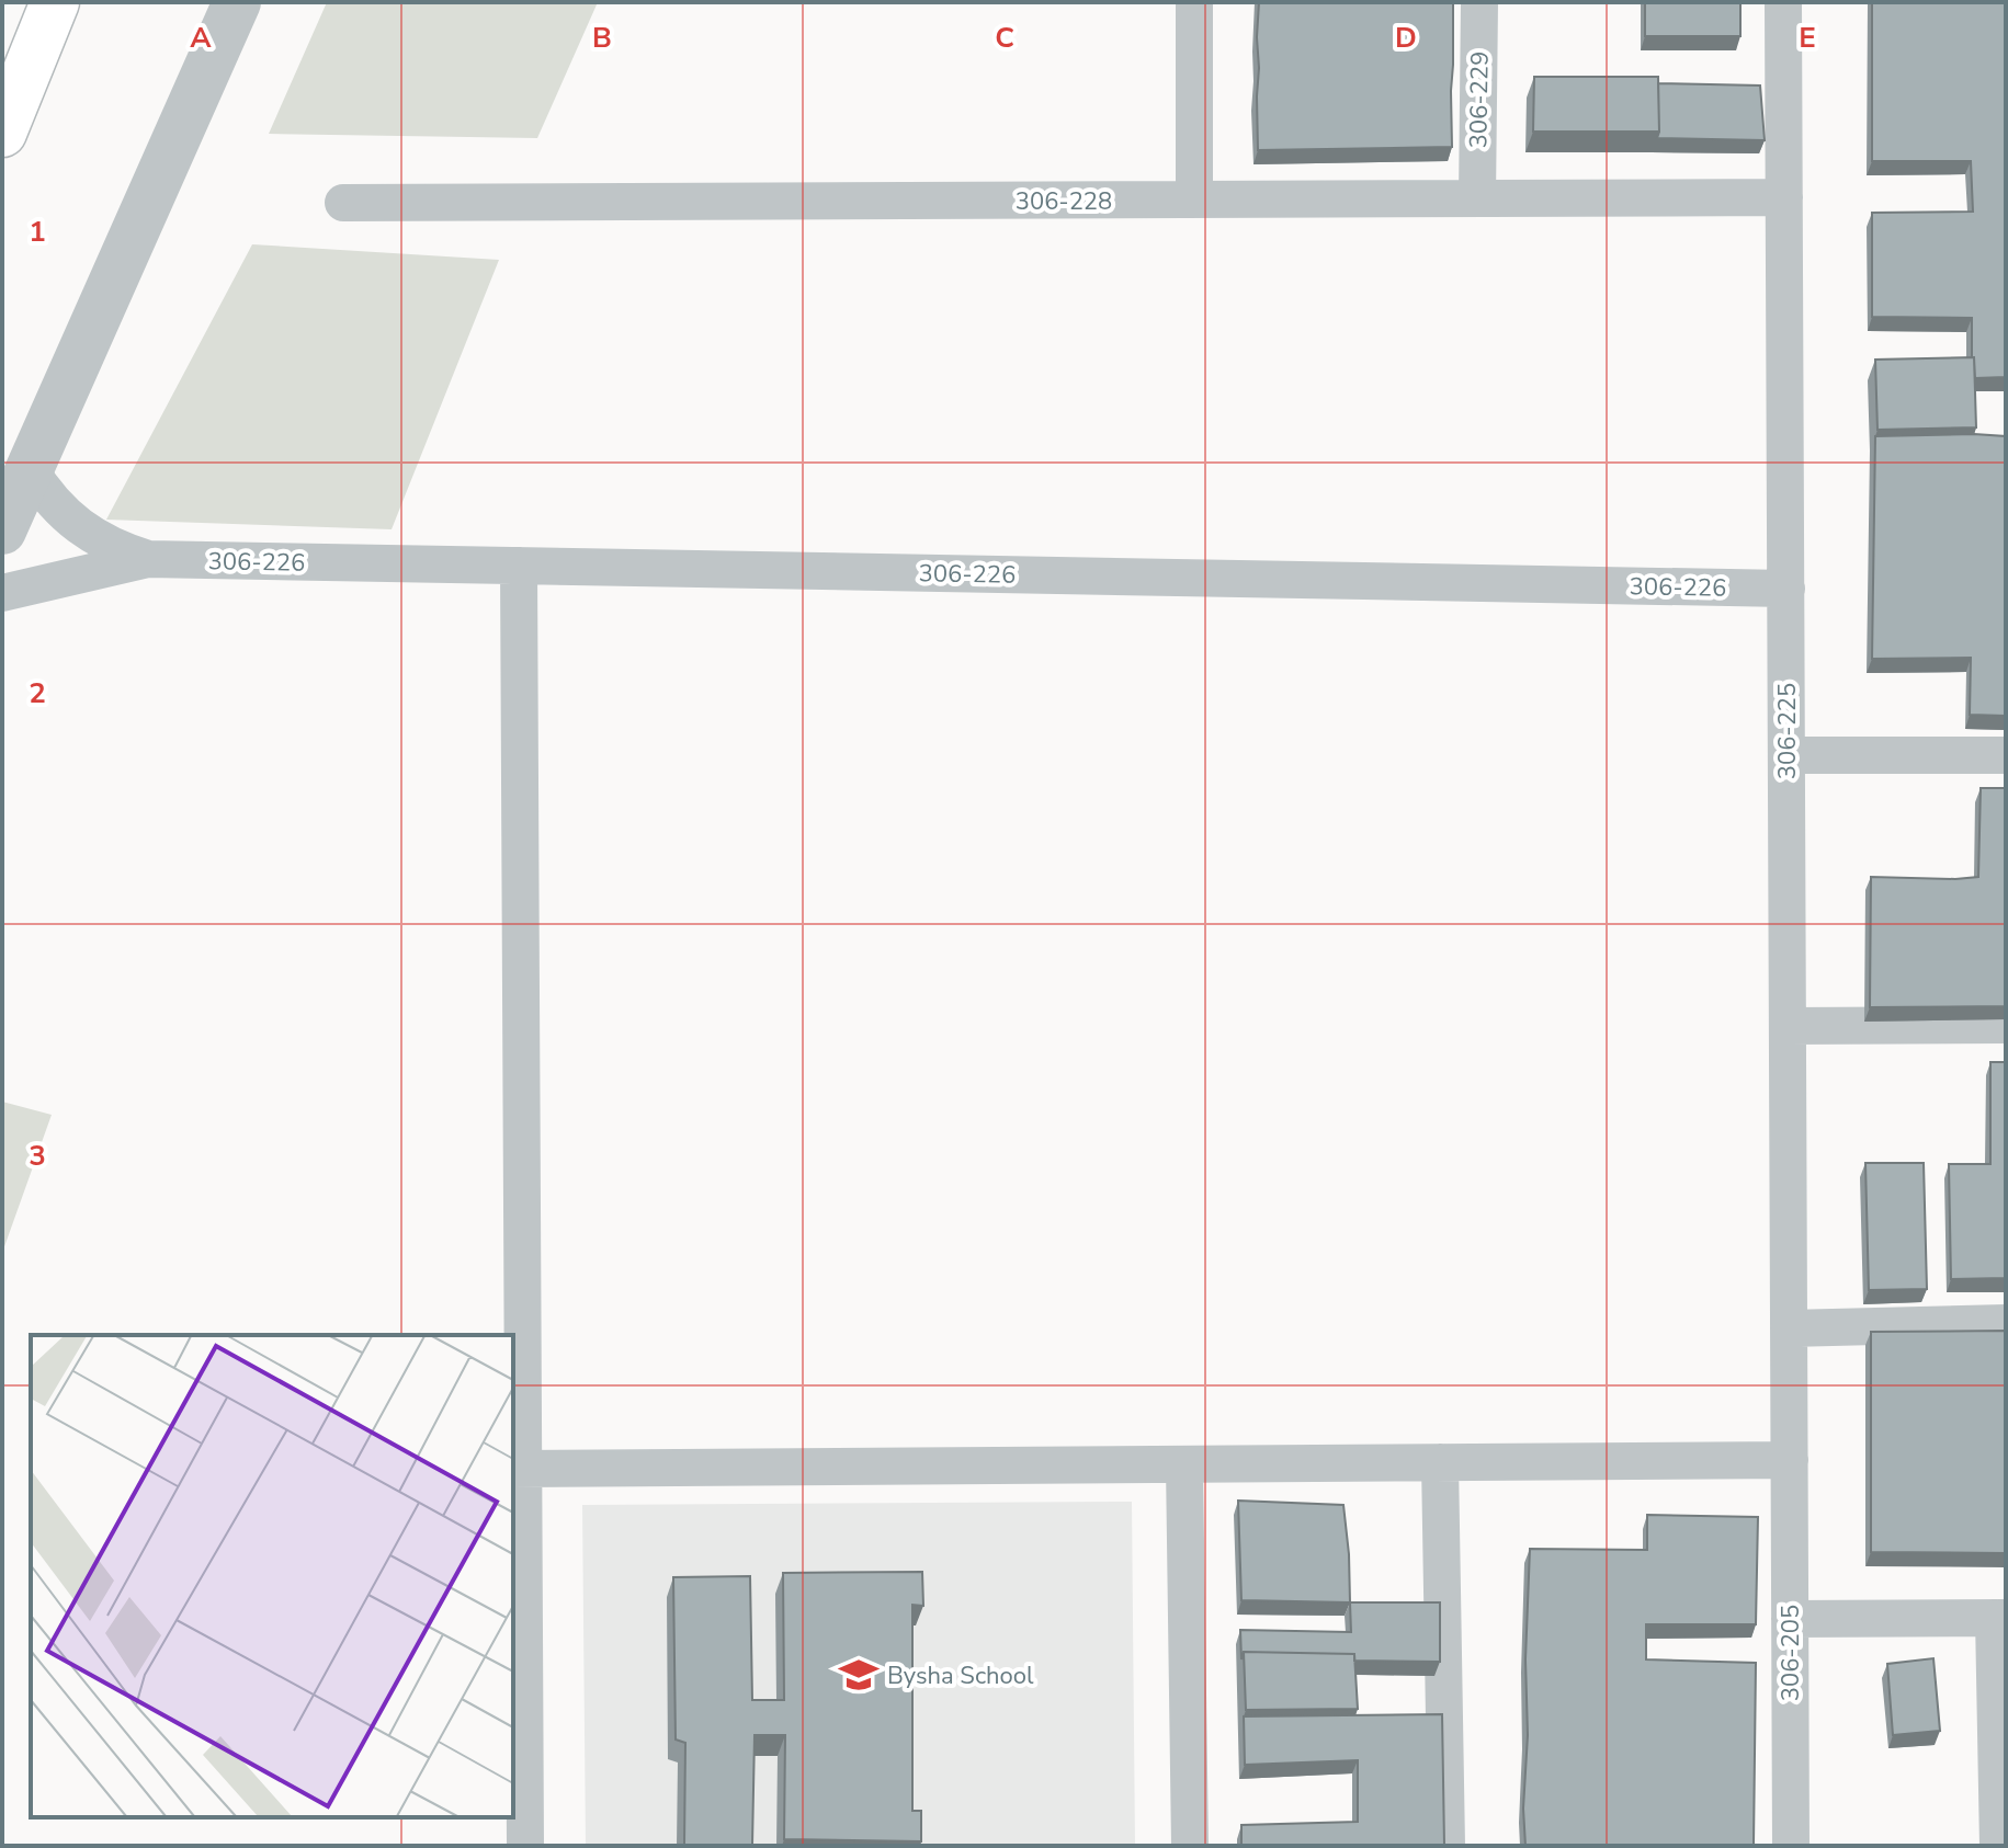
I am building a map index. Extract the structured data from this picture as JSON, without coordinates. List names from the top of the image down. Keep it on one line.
{"streets":{"street":["306-229","306-228","306-226","306-225","306-205"]},"crossings":[["306-229","306-228"],["306-228","306-225"],["306-226","306-225"],["306-225","306-205"]],"places":{"school or university":["Bysha School"]},"grid":{"columns":["A","B","C","D","E"],"rows":["1","2","3"]}}
